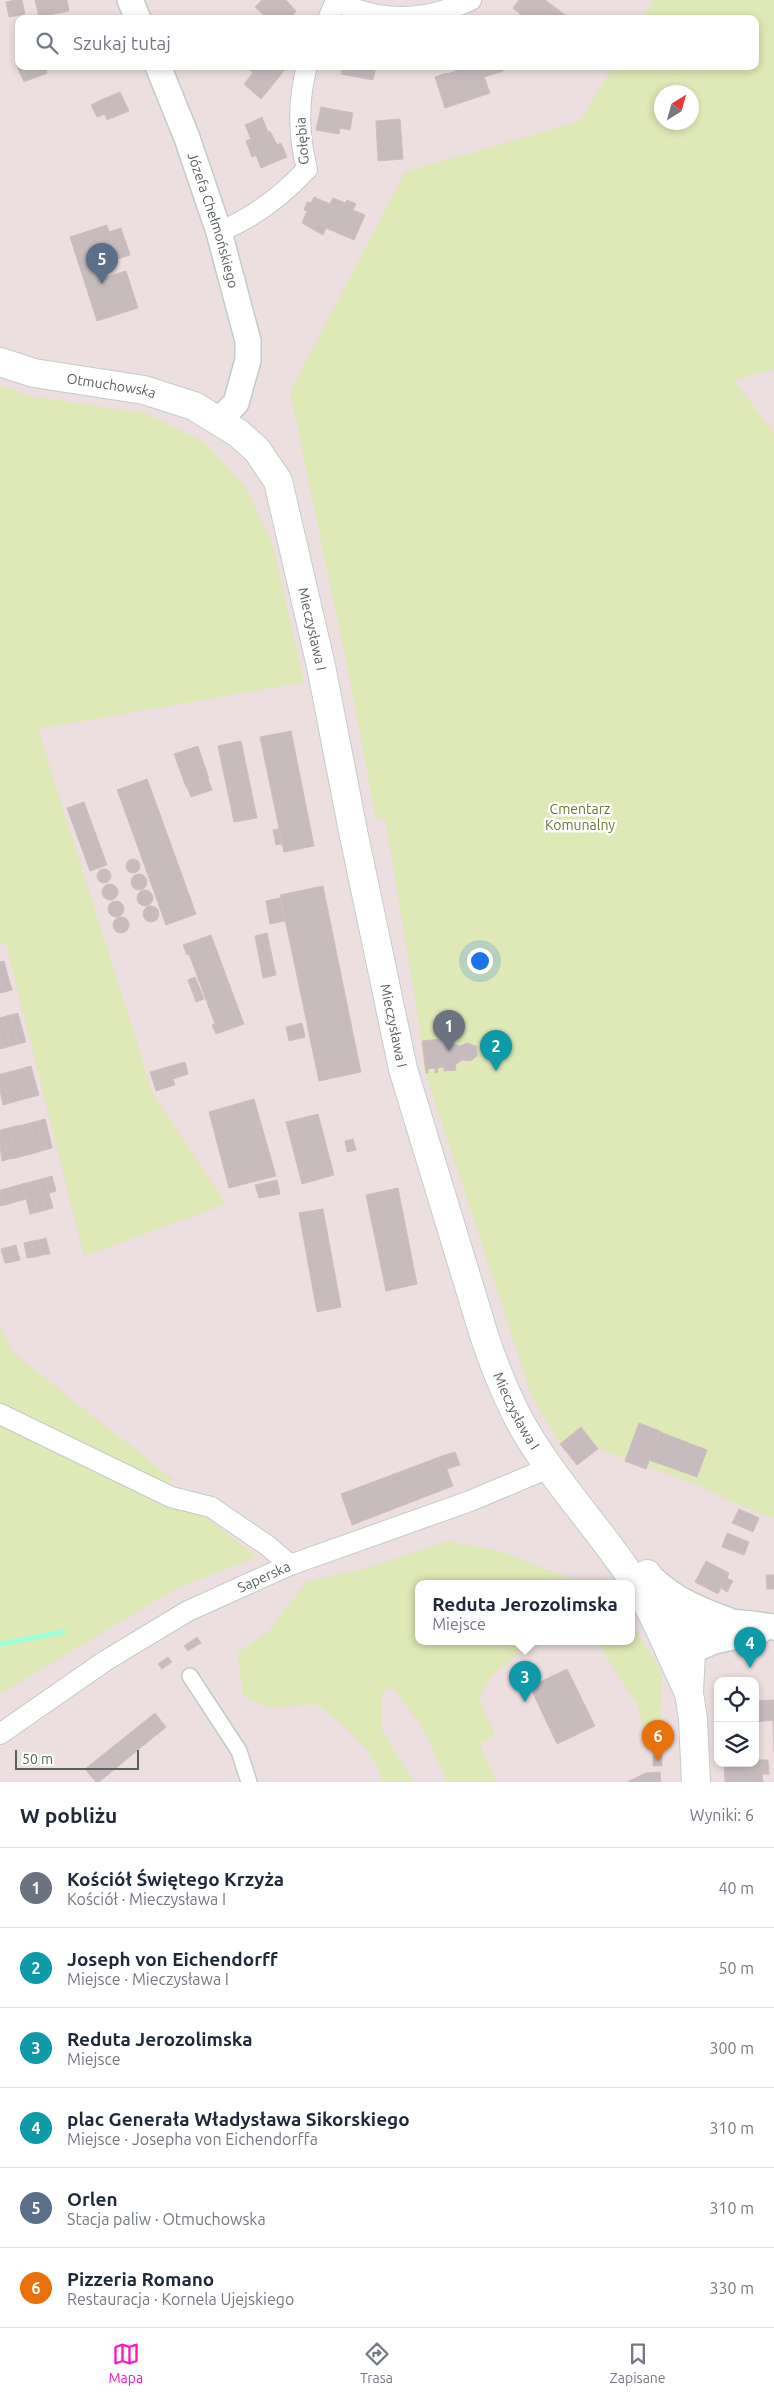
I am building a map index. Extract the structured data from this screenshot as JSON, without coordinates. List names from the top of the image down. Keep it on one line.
{"streets":{"main road":["Otmuchowska","Mieczysława I"],"street":["Gołębia","Józefa Chełmońskiego","Saperska"]},"crossings":[["Gołębia","Józefa Chełmońskiego"],["Józefa Chełmońskiego","Otmuchowska"],["Józefa Chełmońskiego","Mieczysława I"],["Otmuchowska","Mieczysława I"],["Mieczysława I","Saperska"]],"parks":["Cmentarz Komunalny"],"scale_bar":"50 m","north":"top right","page":{"search":"Szukaj tutaj","pins":["5","1","2","4","3","6"],"popup":["Reduta Jerozolimska","Miejsce"],"scale":"50 m","heading":["W pobliżu","Wyniki: 6"],"list":[{"mark":"1","name":"Kościół Świętego Krzyża","note":"Kościół · Mieczysława I","value":"40 m"},{"mark":"2","name":"Joseph von Eichendorff","note":"Miejsce · Mieczysława I","value":"50 m"},{"mark":"3","name":"Reduta Jerozolimska","note":"Miejsce","value":"300 m"},{"mark":"4","name":"plac Generała Władysława Sikorskiego","note":"Miejsce · Josepha von Eichendorffa","value":"310 m"},{"mark":"5","name":"Orlen","note":"Stacja paliw · Otmuchowska","value":"310 m"},{"mark":"6","name":"Pizzeria Romano","note":"Restauracja · Kornela Ujejskiego","value":"330 m"}],"nav":["Mapa","Trasa","Zapisane"]}}
